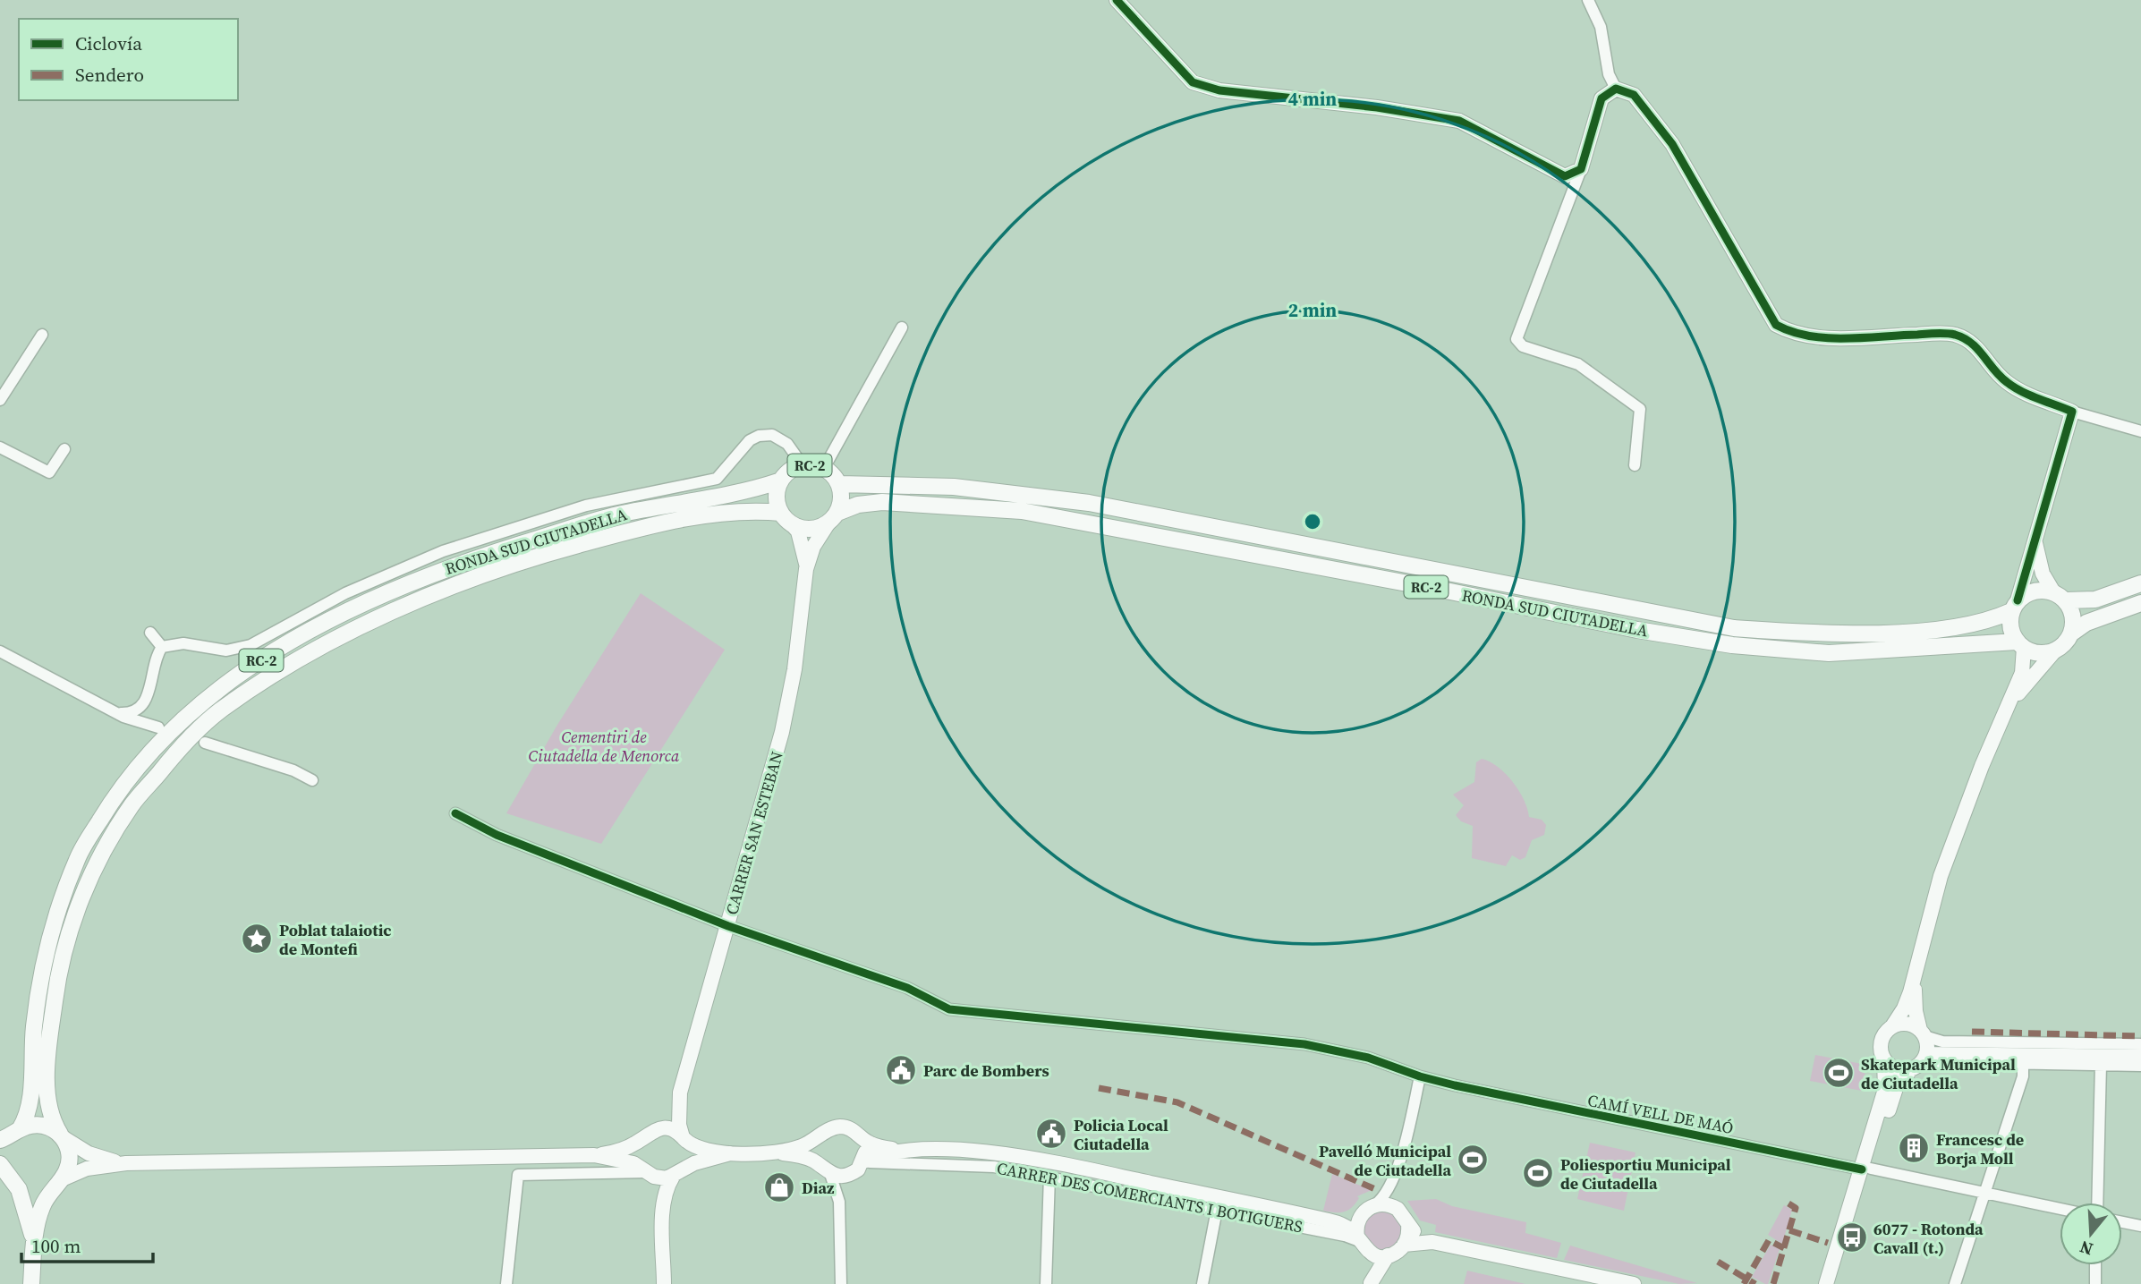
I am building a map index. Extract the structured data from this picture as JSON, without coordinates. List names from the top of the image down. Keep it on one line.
{"streets":{"main road":["RC-2","RONDA SUD CIUTADELLA"],"street":["CARRER SAN ESTEBAN","CAMÍ VELL DE MAÓ","CARRER DES COMERCIANTS I BOTIGUERS"]},"crossings":[["RC-2","RONDA SUD CIUTADELLA"],["RC-2","CARRER SAN ESTEBAN"],["RONDA SUD CIUTADELLA","CARRER SAN ESTEBAN"],["CARRER SAN ESTEBAN","CAMÍ VELL DE MAÓ"]],"parks":["Cementiri de Ciutadella de Menorca"],"places":{"place":["Poblat talaiotic de Montefi"],"public building":["Parc de Bombers","Policia Local Ciutadella"],"sports":["Skatepark Municipal de Ciutadella","Pavelló Municipal de Ciutadella","Poliesportiu Municipal de Ciutadella"],"building":["Francesc de Borja Moll"],"shop":["Diaz"],"bus stop":["6077 - Rotonda Cavall (t.)"]},"legend":["Ciclovía","Sendero"],"scale_bar":"100 m","north":"bottom","rings":["4 min","2 min"]}
